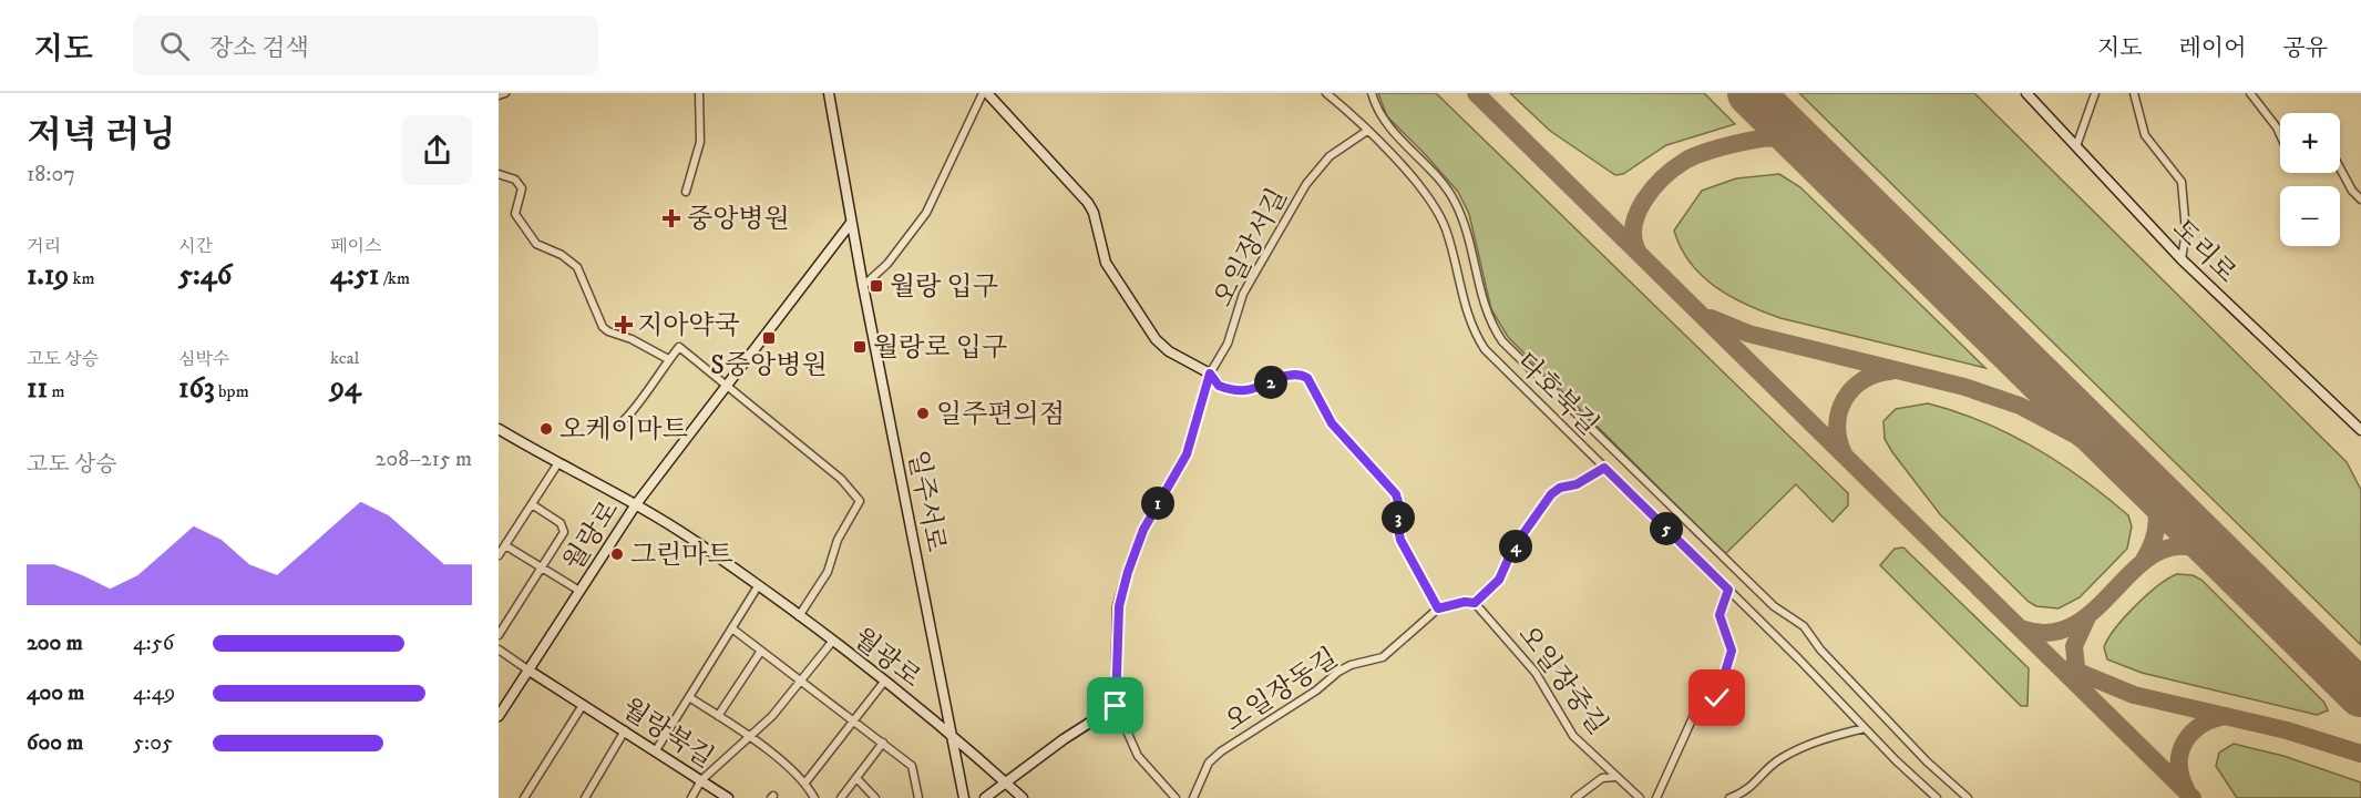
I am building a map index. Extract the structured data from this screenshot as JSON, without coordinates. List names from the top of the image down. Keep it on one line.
{"streets":{"main road":["오일장서길","도리로","일주서로","월랑로","월광로","월랑북길"],"street":["다호북길","오일장중길","오일장동길"]},"crossings":[["오일장서길","다호북길"],["일주서로","월랑로"],["일주서로","월광로"],["월랑로","월광로"],["월랑로","월랑북길"]],"places":{"health":["중앙병원","지아약국"],"transit":["월랑 입구","S중앙병원","월랑로 입구"],"other":["일주편의점","오케이마트","그린마트"]},"page":{"header":"지도","search":"장소 검색","nav":["지도","레이어","공유"],"heading":["저녁 러닝","18:07"],"map_buttons":["+","−"],"stats":[["거리","1.19 km"],["시간","5:46"],["페이스","4:51 /km"],["고도 상승","11 m"],["심박수","163 bpm"],["kcal","94"]],"pins":["2","1","3","5","4"],"chart":["고도 상승","208–215 m"],"list":[{"name":"200 m","note":"4:56"},{"name":"400 m","note":"4:49"},{"name":"600 m","note":"5:05"}]}}
